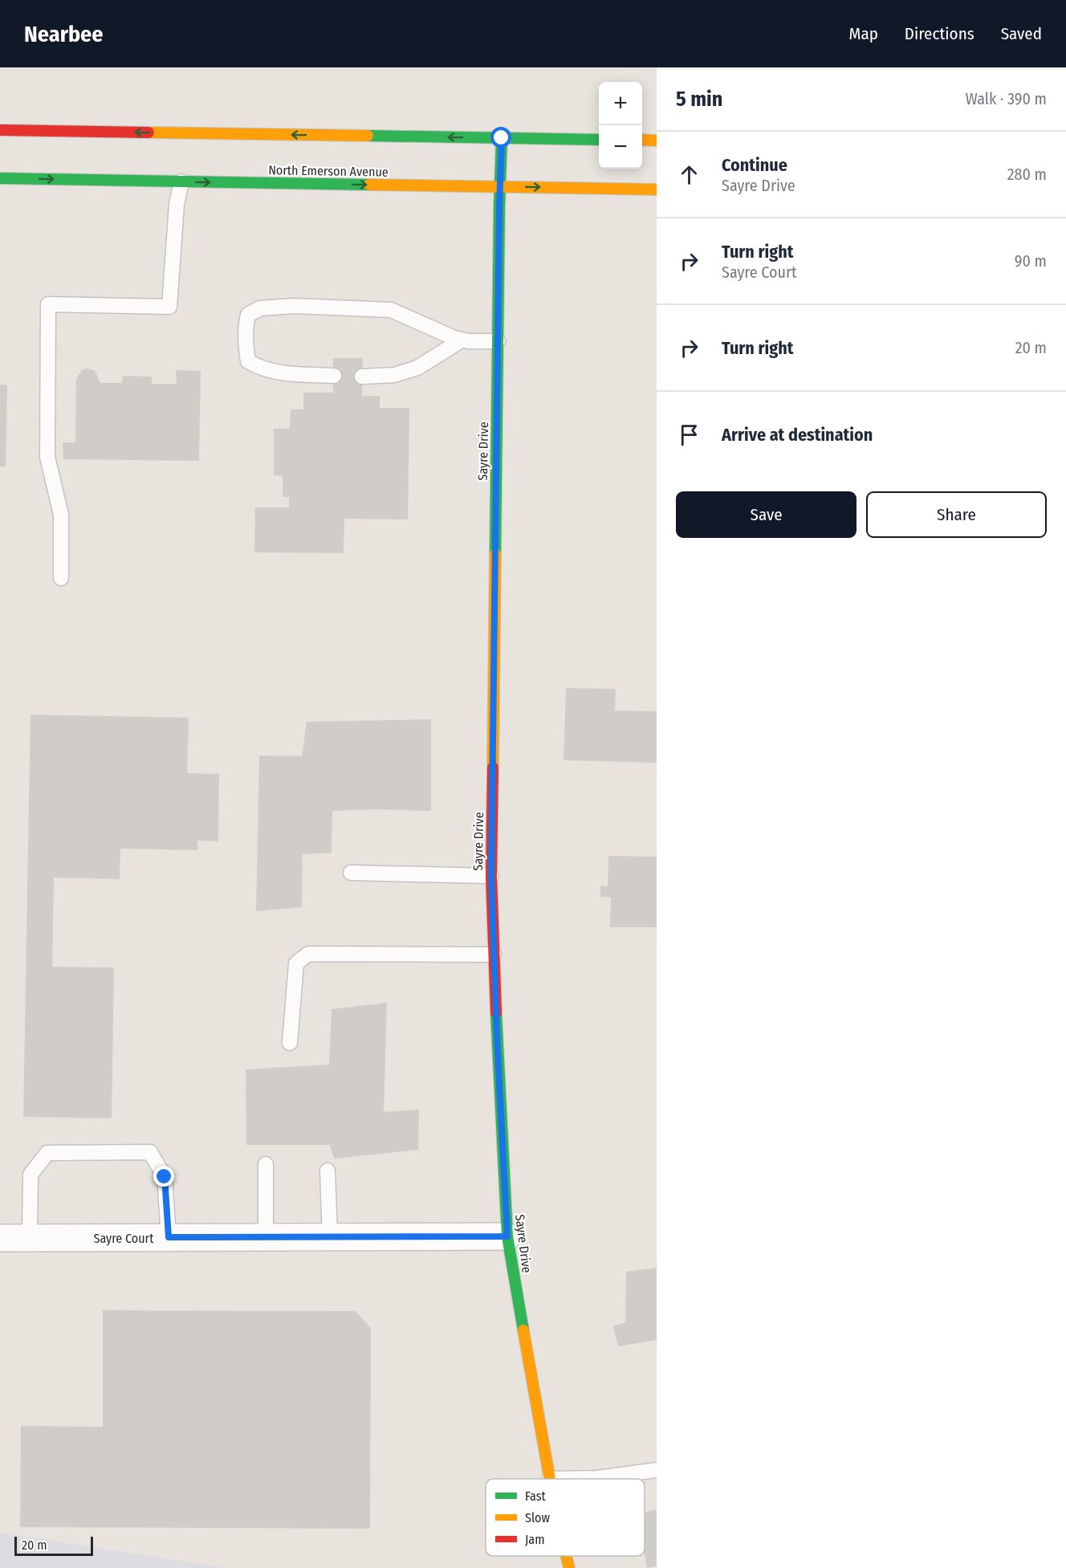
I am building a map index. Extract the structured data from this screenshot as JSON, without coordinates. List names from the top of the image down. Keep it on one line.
{"streets":{"street":["North Emerson Avenue","Sayre Drive","Sayre Court"]},"crossings":[["North Emerson Avenue","Sayre Drive"],["Sayre Drive","Sayre Court"]],"legend":["Fast","Slow","Jam"],"scale_bar":"20 m","page":{"header":"Nearbee","nav":["Map","Directions","Saved"],"heading":["5 min","Walk · 390 m"],"map_buttons":["+","−"],"list":[["Continue","Sayre Drive","280 m"],["Turn right","Sayre Court","90 m"],["Turn right","20 m"],"Arrive at destination"],"buttons":["Save","Share"],"scale":"20 m"}}
